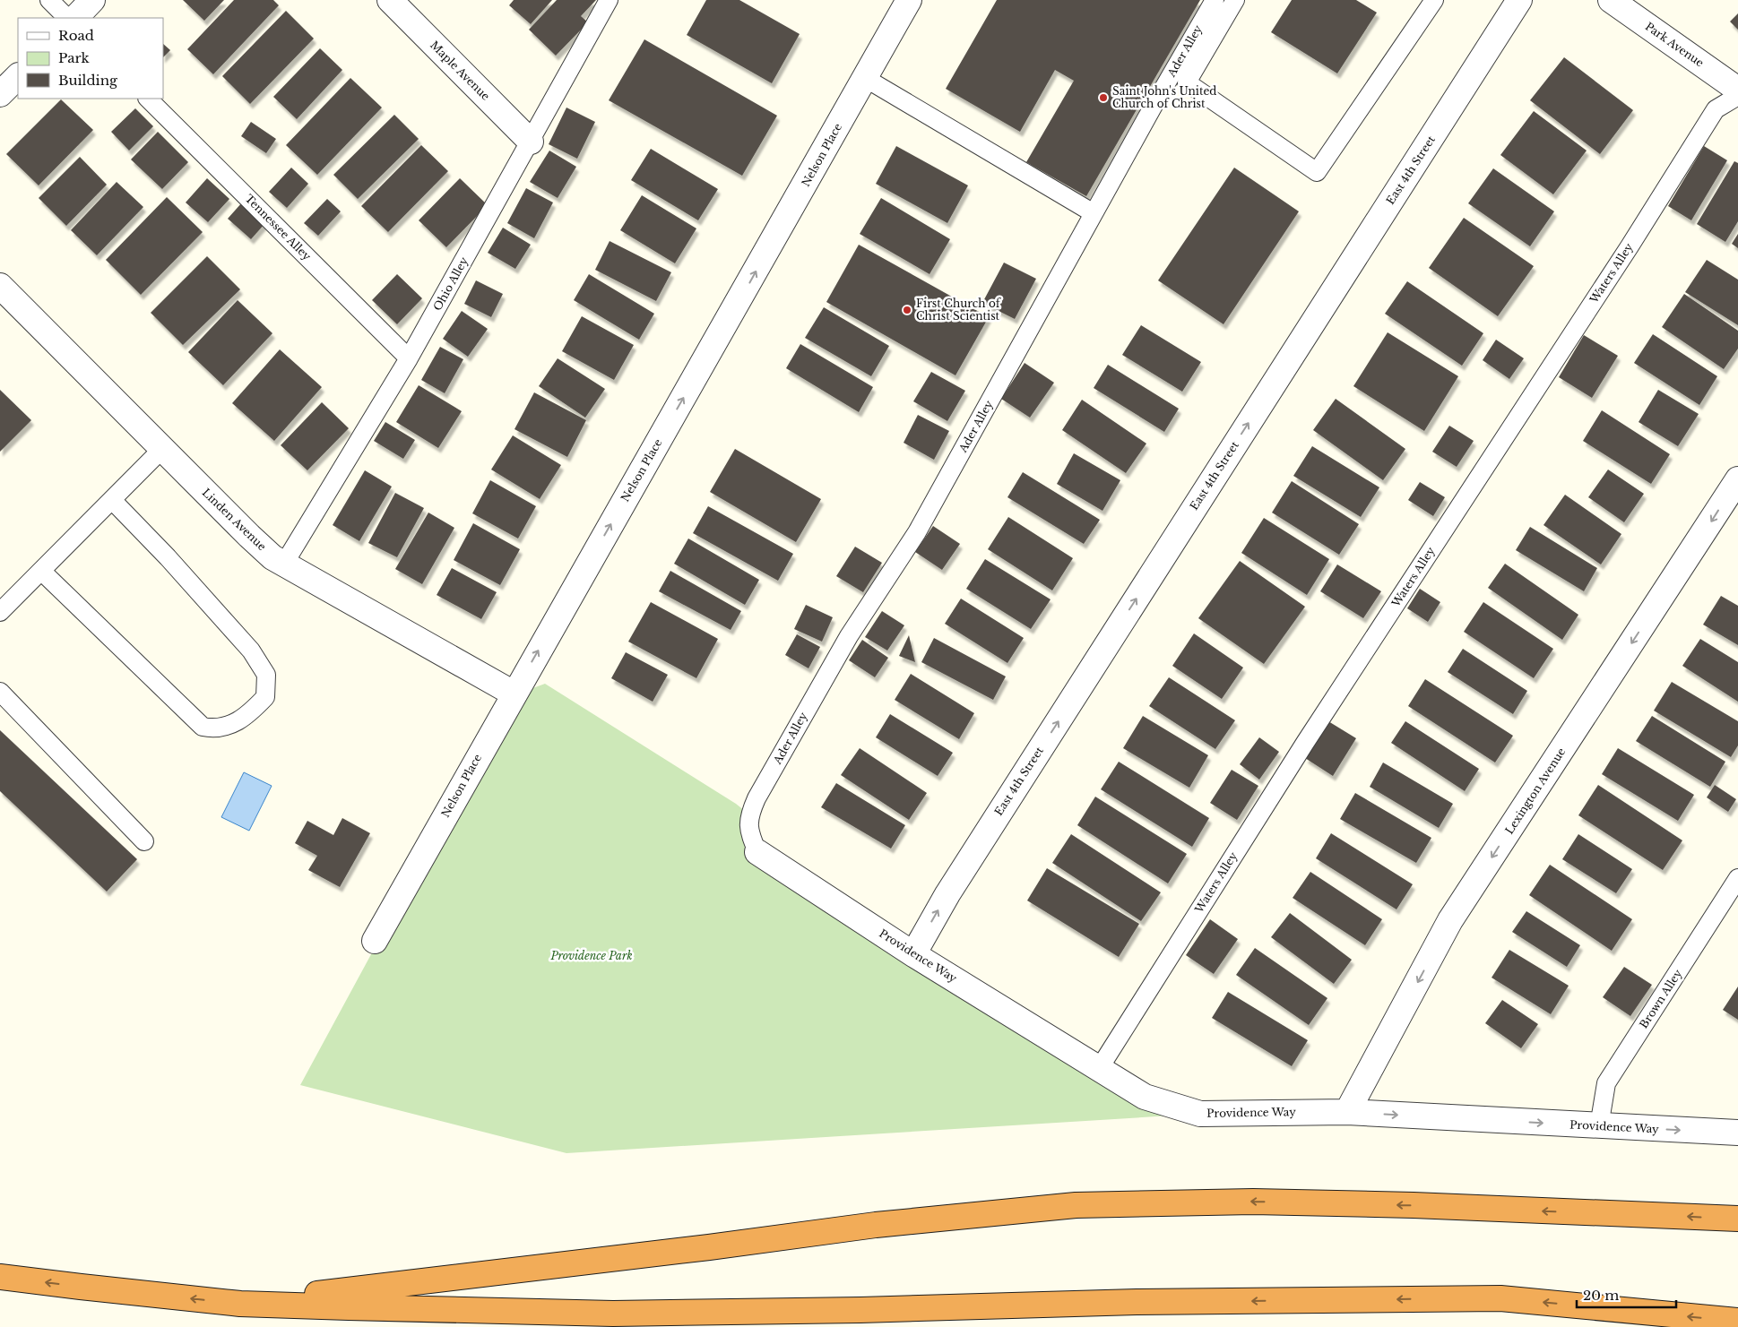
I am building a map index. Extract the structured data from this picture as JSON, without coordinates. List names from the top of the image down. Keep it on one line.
{"streets":{"street":["Park Avenue","Maple Avenue","Nelson Place","East 4th Street","Linden Avenue","Lexington Avenue","Providence Way"],"lane":["Ader Alley","Tennessee Alley","Waters Alley","Ohio Alley","Brown Alley"]},"crossings":[["Ader Alley","Providence Way"],["Maple Avenue","Ohio Alley"],["Nelson Place","Linden Avenue"],["East 4th Street","Providence Way"],["Tennessee Alley","Ohio Alley"],["Waters Alley","Providence Way"],["Ohio Alley","Linden Avenue"],["Lexington Avenue","Providence Way"],["Providence Way","Brown Alley"]],"one_way":["Nelson Place","East 4th Street","Lexington Avenue","Providence Way"],"parks":["Providence Park"],"places":["Saint John's United Church of Christ","First Church of Christ Scientist"],"legend":["Road","Park","Building"],"scale_bar":"20 m"}
